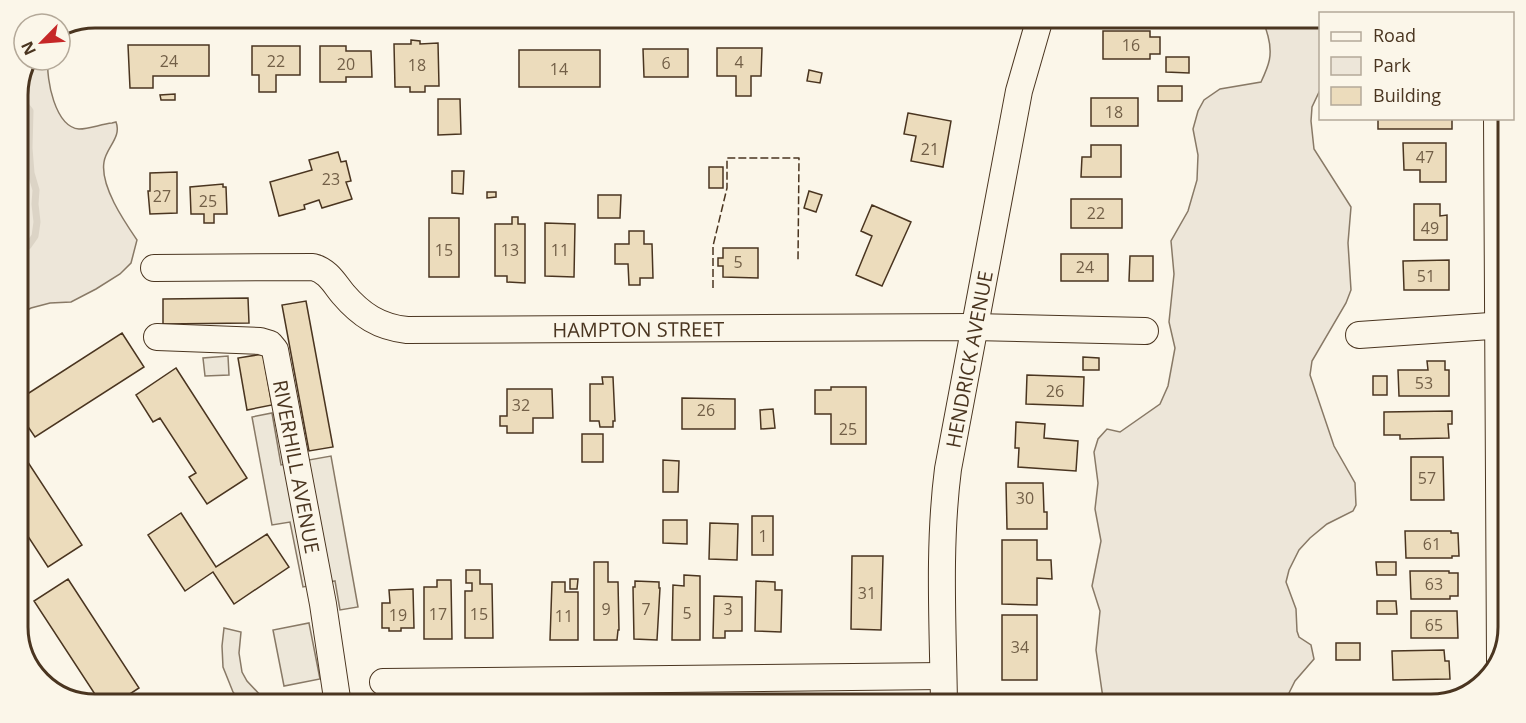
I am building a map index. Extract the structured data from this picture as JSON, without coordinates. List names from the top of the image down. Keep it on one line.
{"streets":{"street":["HAMPTON STREET","HENDRICK AVENUE","RIVERHILL AVENUE"]},"crossings":[["HAMPTON STREET","HENDRICK AVENUE"]],"house_numbers":["16","24","22","4","6","20","18","14","18","21","47","23","27","25","22","49","15","13","11","5","24","51","53","26","32","26","25","57","30","1","61","63","31","9","7","3","5","17","15","19","11","65","34"],"legend":["Road","Park","Building"],"north":"bottom left"}
